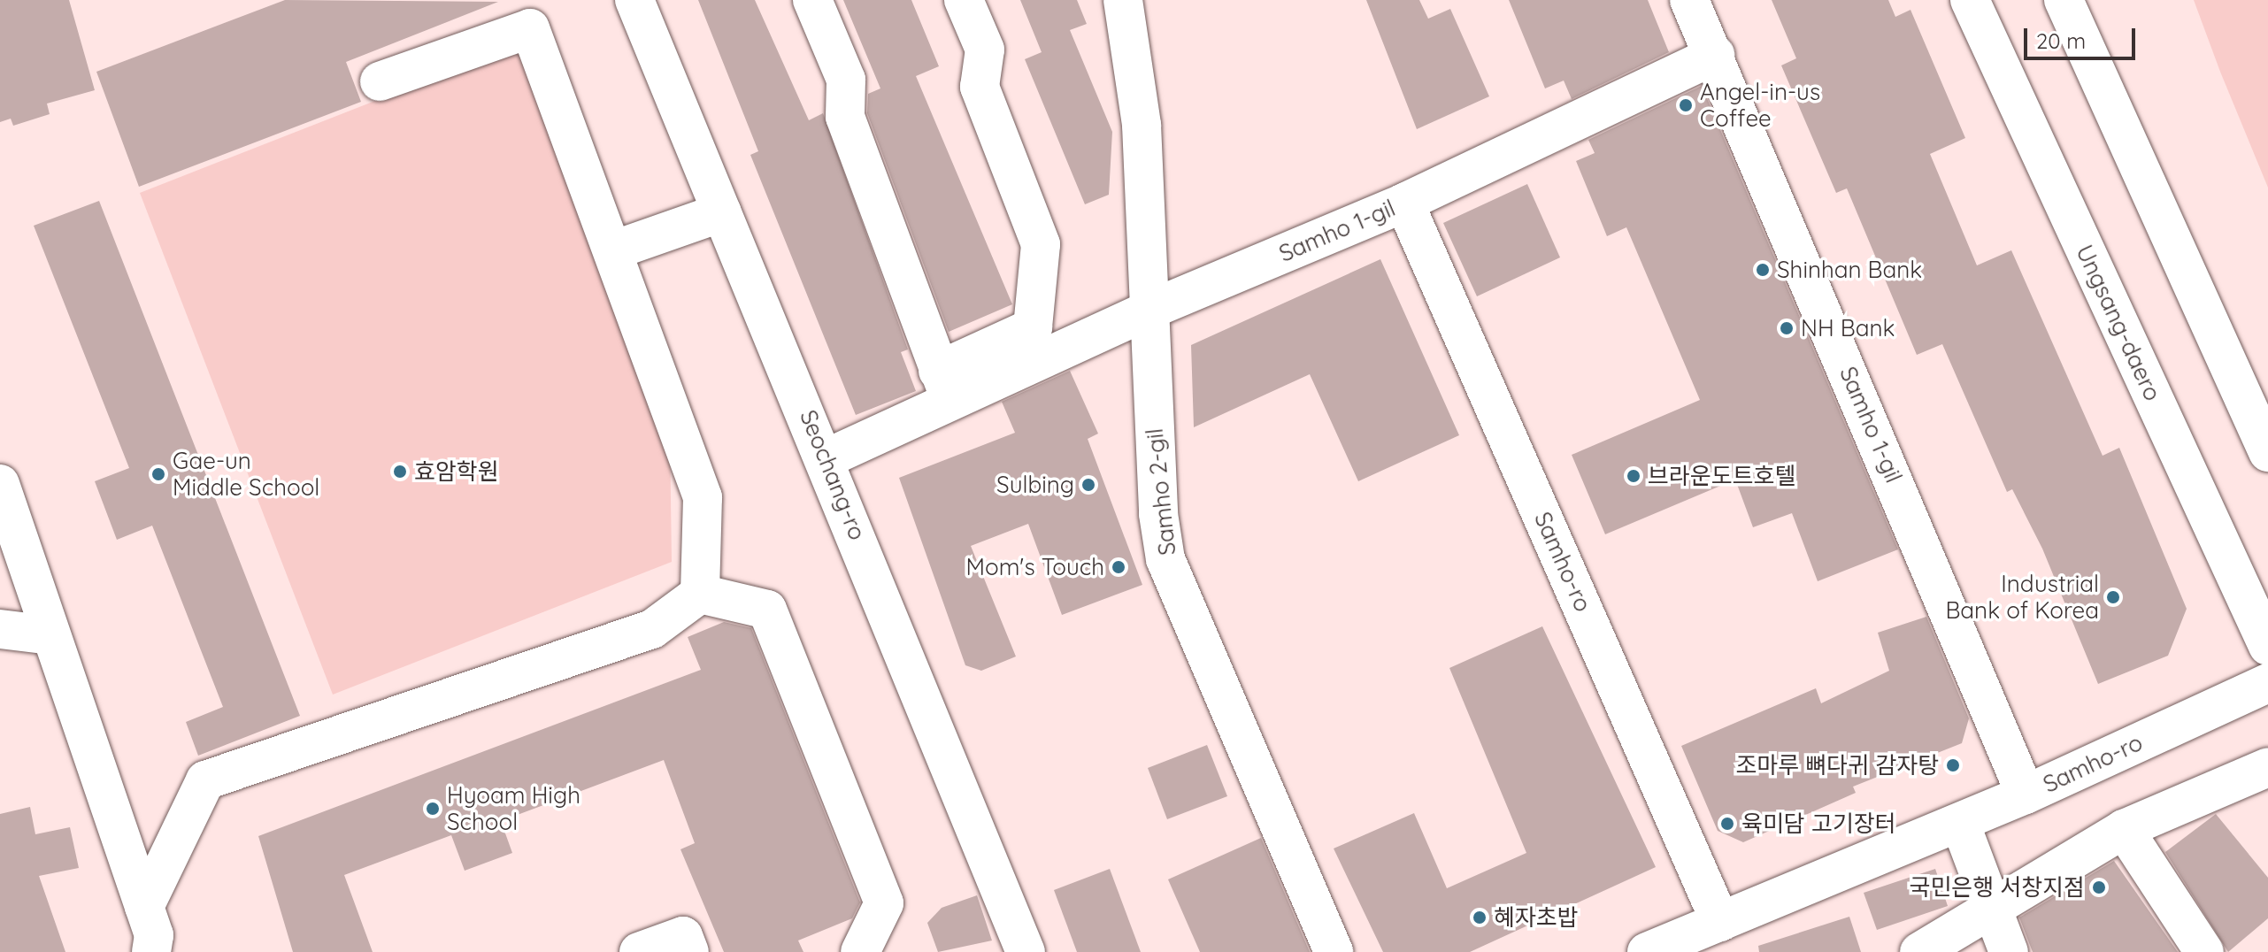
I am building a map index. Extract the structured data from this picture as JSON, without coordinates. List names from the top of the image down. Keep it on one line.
{"streets":{"street":["Samho 1-gil","Ungsang-daero","Seochang-ro","Samho 2-gil","Samho-ro"]},"crossings":[["Samho 1-gil","Samho 2-gil"],["Samho 1-gil","Samho-ro"]],"places":["Angel-in-us Coffee","Shinhan Bank","NH Bank","효암학원","Gae-un Middle School","브라운도트호텔","Sulbing","Mom's Touch","Industrial Bank of Korea","조마루 뼈다귀 감자탕","Hyoam High School","육미담 고기장터","국민은행 서창지점","혜자초밥"],"scale_bar":"20 m"}
